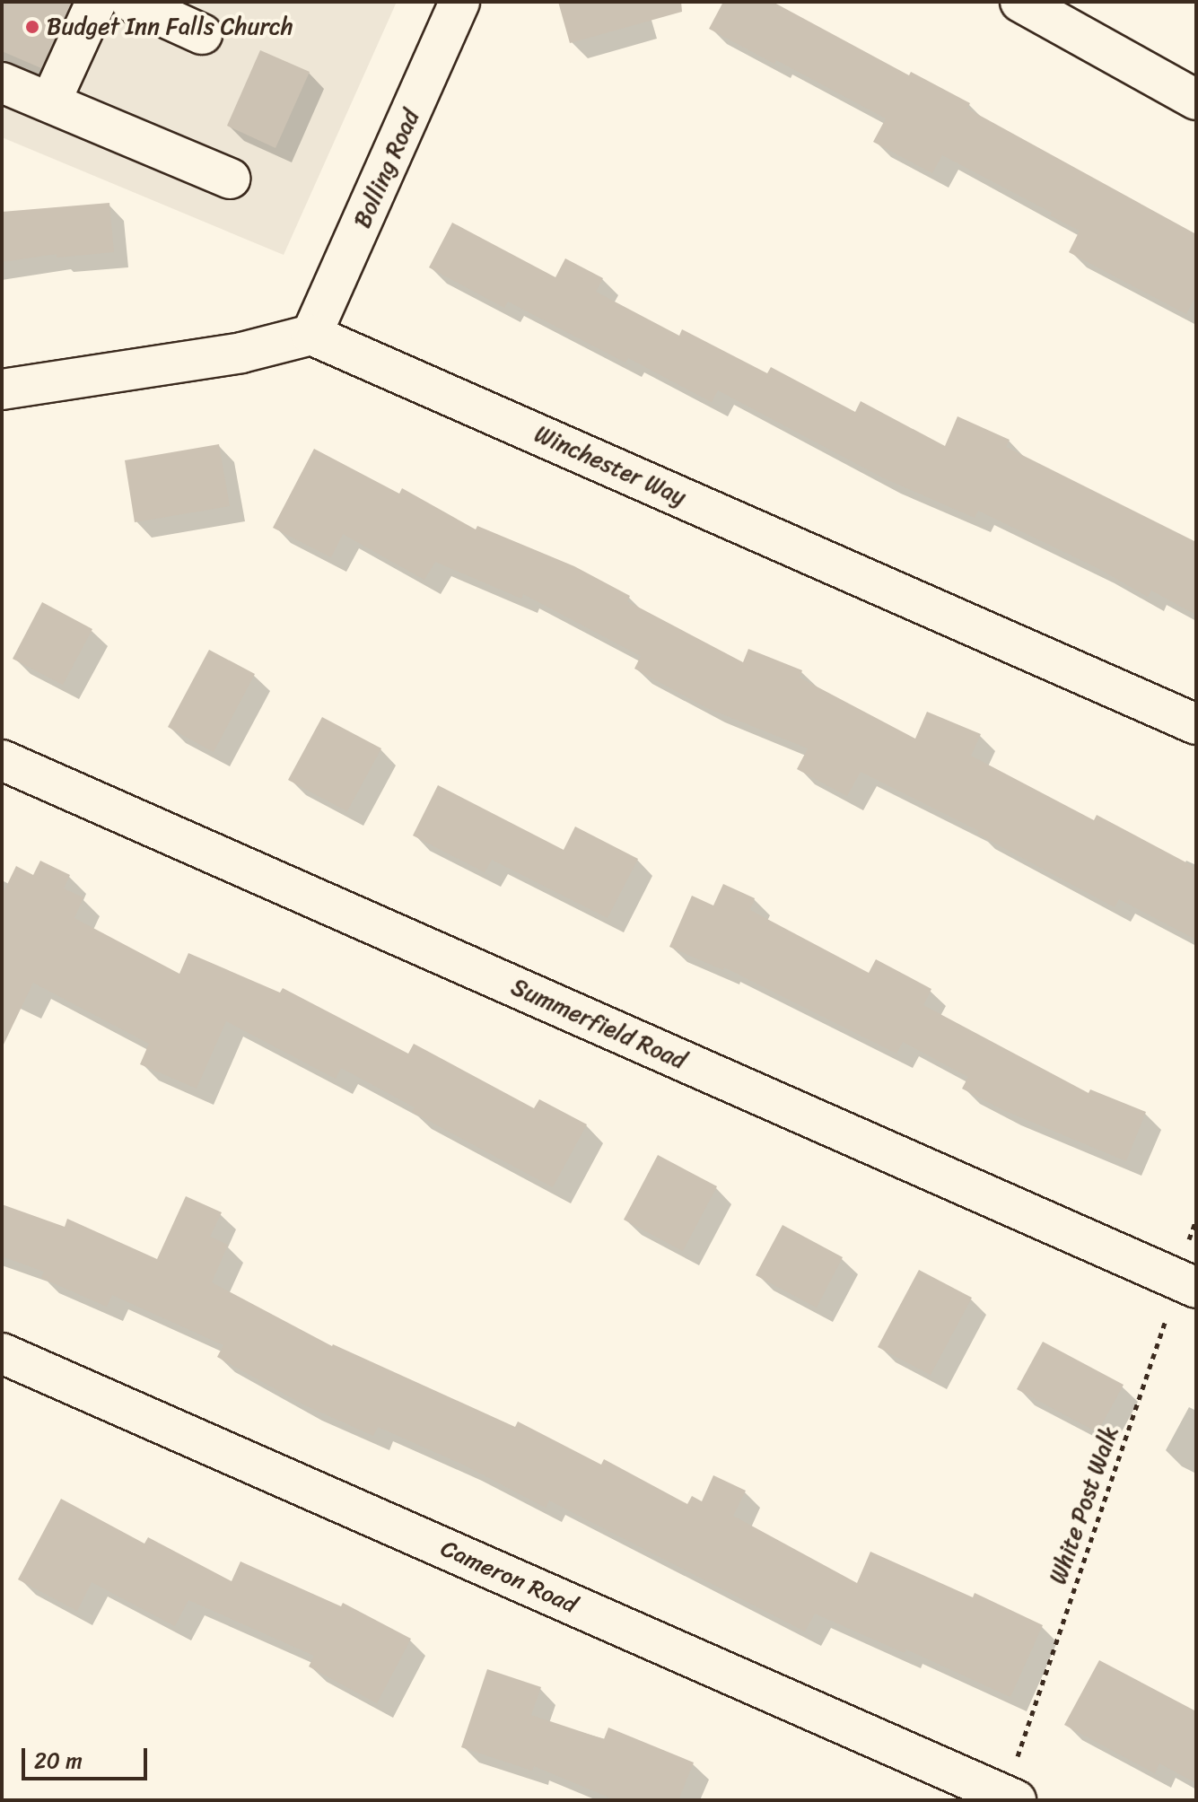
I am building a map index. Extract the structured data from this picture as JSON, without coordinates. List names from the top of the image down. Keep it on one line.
{"streets":{"street":["Bolling Road","Winchester Way","Summerfield Road","Cameron Road"],"path":["White Post Walk"]},"crossings":[["Bolling Road","Winchester Way"],["Summerfield Road","White Post Walk"],["White Post Walk","Cameron Road"]],"places":["Budget Inn Falls Church"],"scale_bar":"20 m"}
